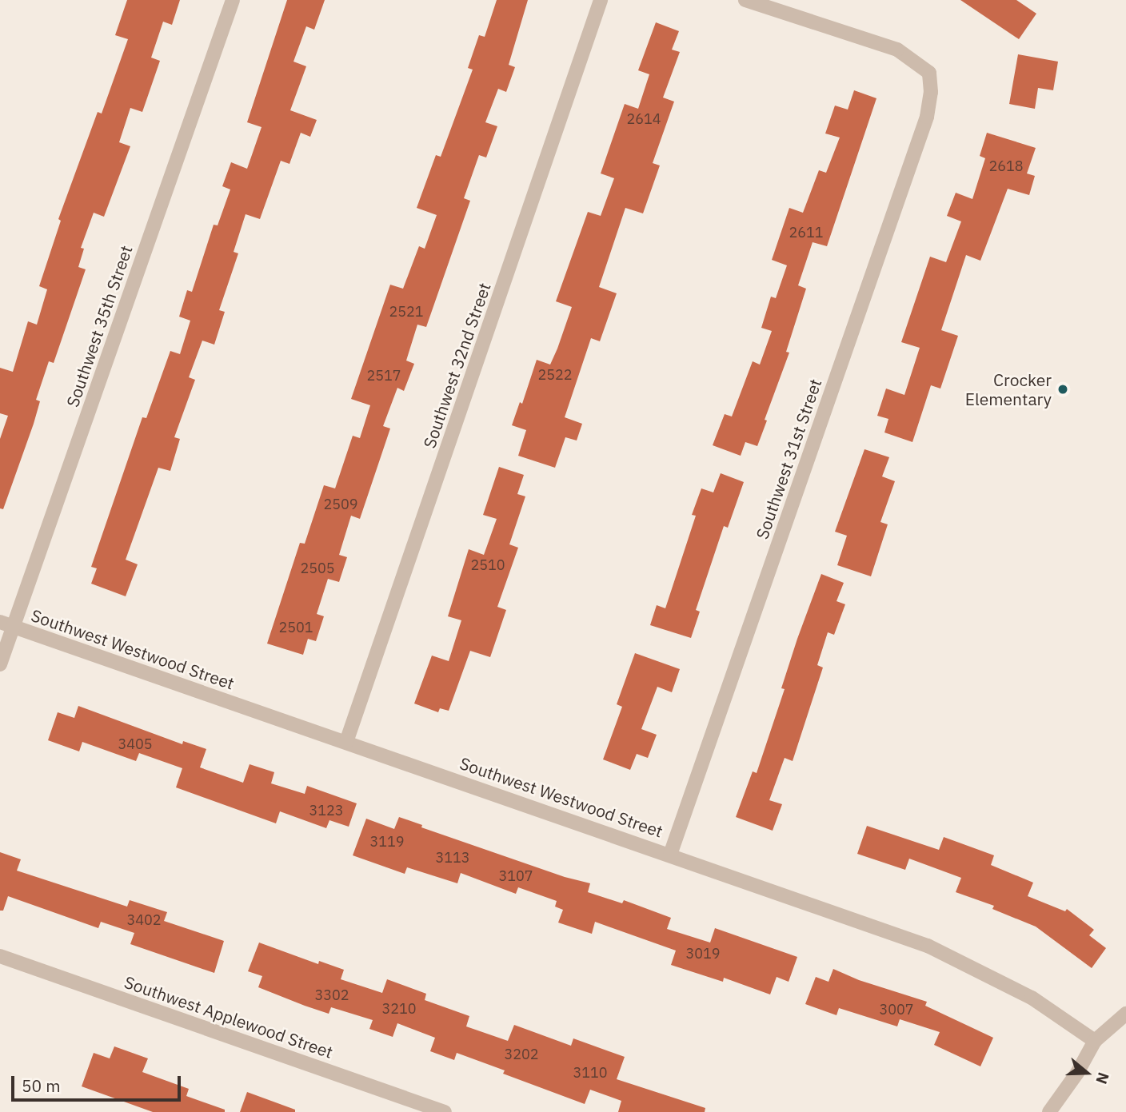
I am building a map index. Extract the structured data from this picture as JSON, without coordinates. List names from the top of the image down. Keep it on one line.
{"streets":{"street":["Southwest 35th Street","Southwest 32nd Street","Southwest 31st Street","Southwest Westwood Street","Southwest Applewood Street"]},"crossings":[["Southwest 35th Street","Southwest Westwood Street"],["Southwest 32nd Street","Southwest Westwood Street"],["Southwest 31st Street","Southwest Westwood Street"]],"places":["Crocker Elementary"],"house_numbers":["2614","2618","2611","2521","2522","2517","2509","2510","2505","2501","3405","3123","3119","3113","3107","3402","3019","3302","3210","3007","3202","3110"],"scale_bar":"50 m","north":"right"}
